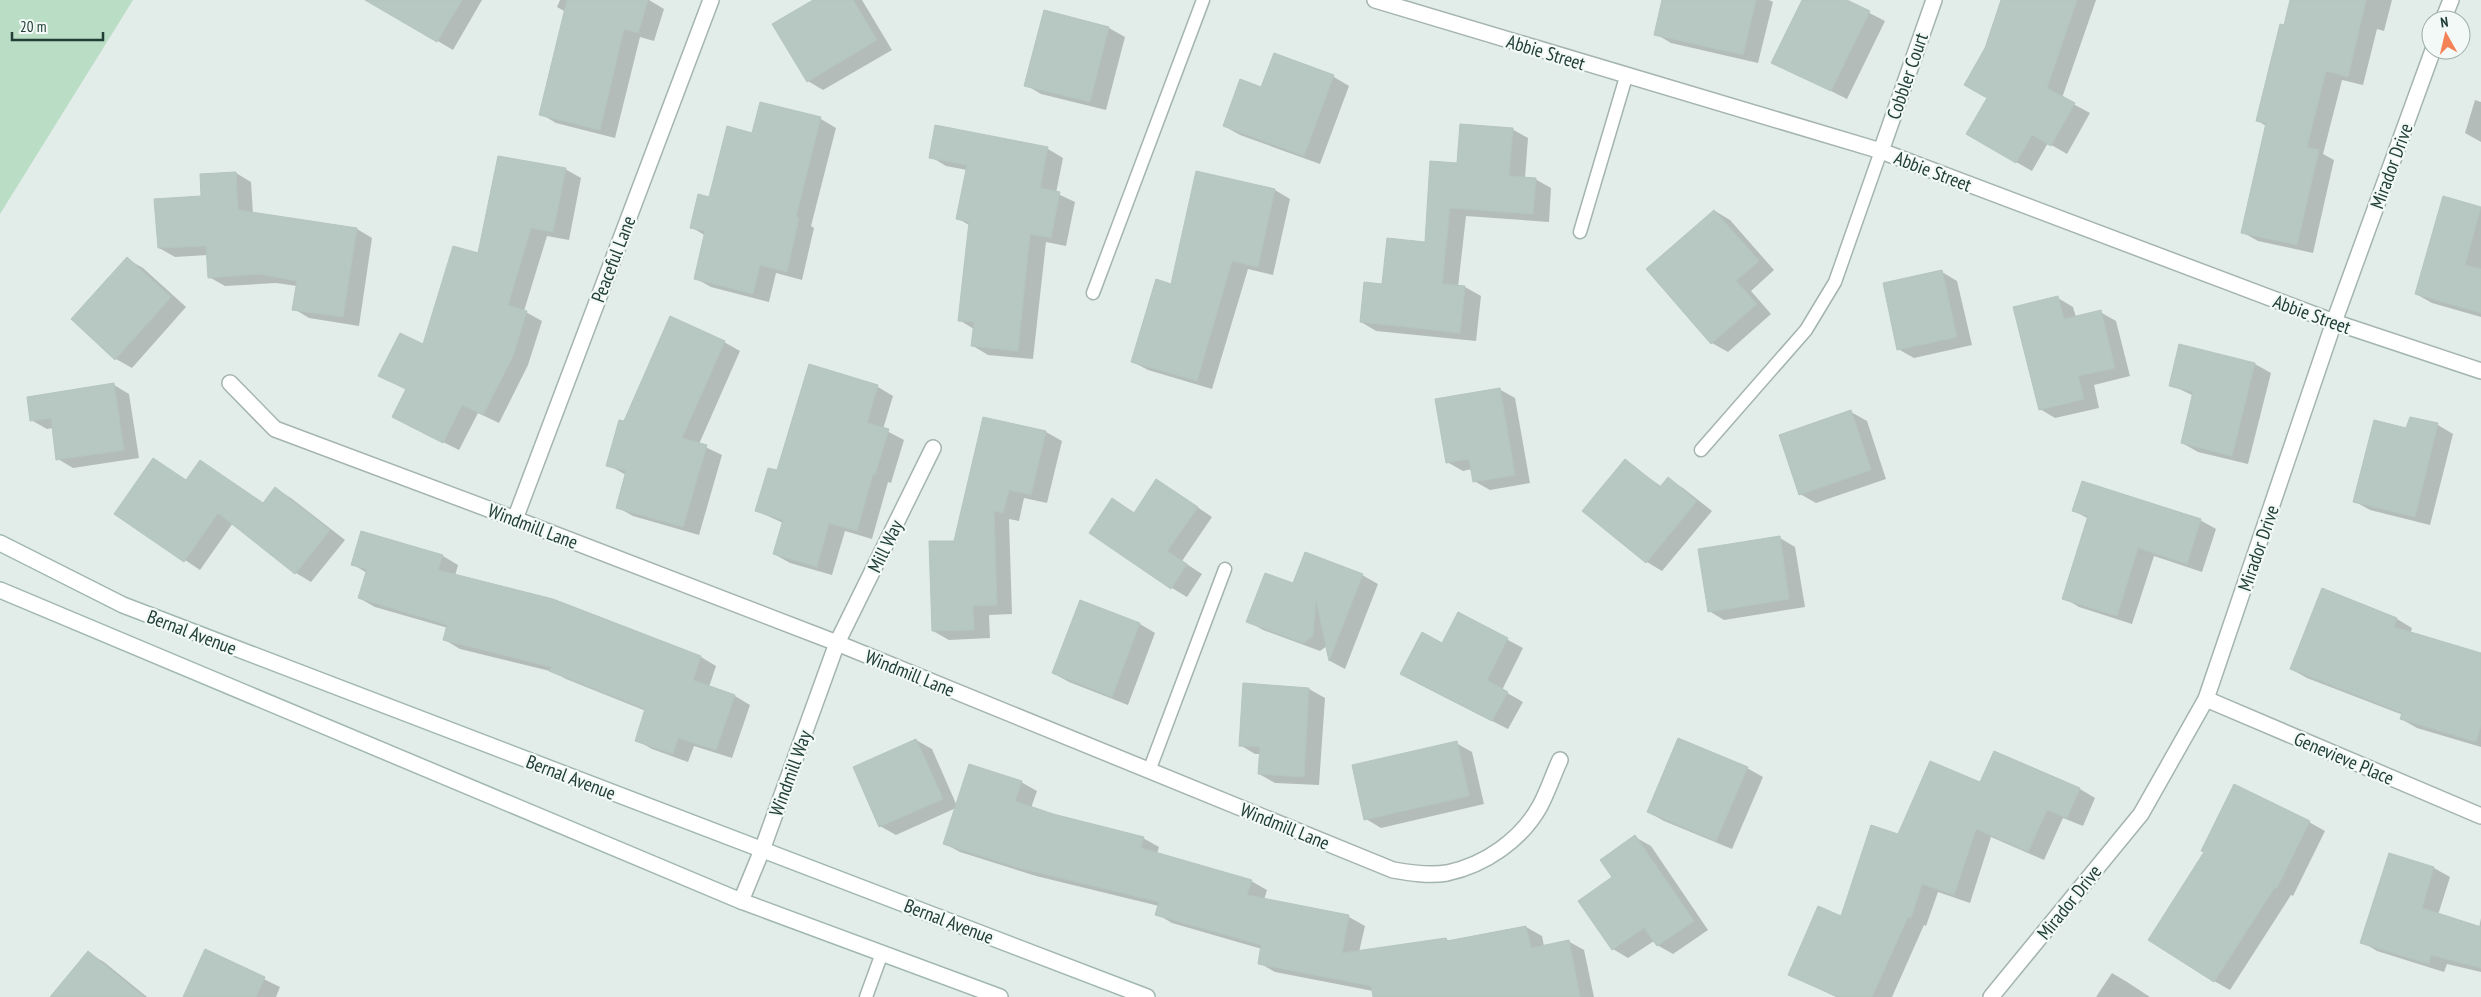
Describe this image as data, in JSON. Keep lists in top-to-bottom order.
{
  "streets": {
    "street": [
      "Abbie Street",
      "Cobbler Court",
      "Mirador Drive",
      "Peaceful Lane",
      "Windmill Lane",
      "Mill Way",
      "Bernal Avenue",
      "Genevieve Place",
      "Windmill Way"
    ]
  },
  "crossings": [
    ["Abbie Street", "Cobbler Court"],
    ["Abbie Street", "Mirador Drive"],
    ["Mirador Drive", "Genevieve Place"],
    ["Peaceful Lane", "Windmill Lane"],
    ["Windmill Lane", "Mill Way"],
    ["Windmill Lane", "Windmill Way"],
    ["Mill Way", "Windmill Way"],
    ["Bernal Avenue", "Windmill Way"]
  ],
  "scale_bar": "20 m",
  "north": "top"
}
